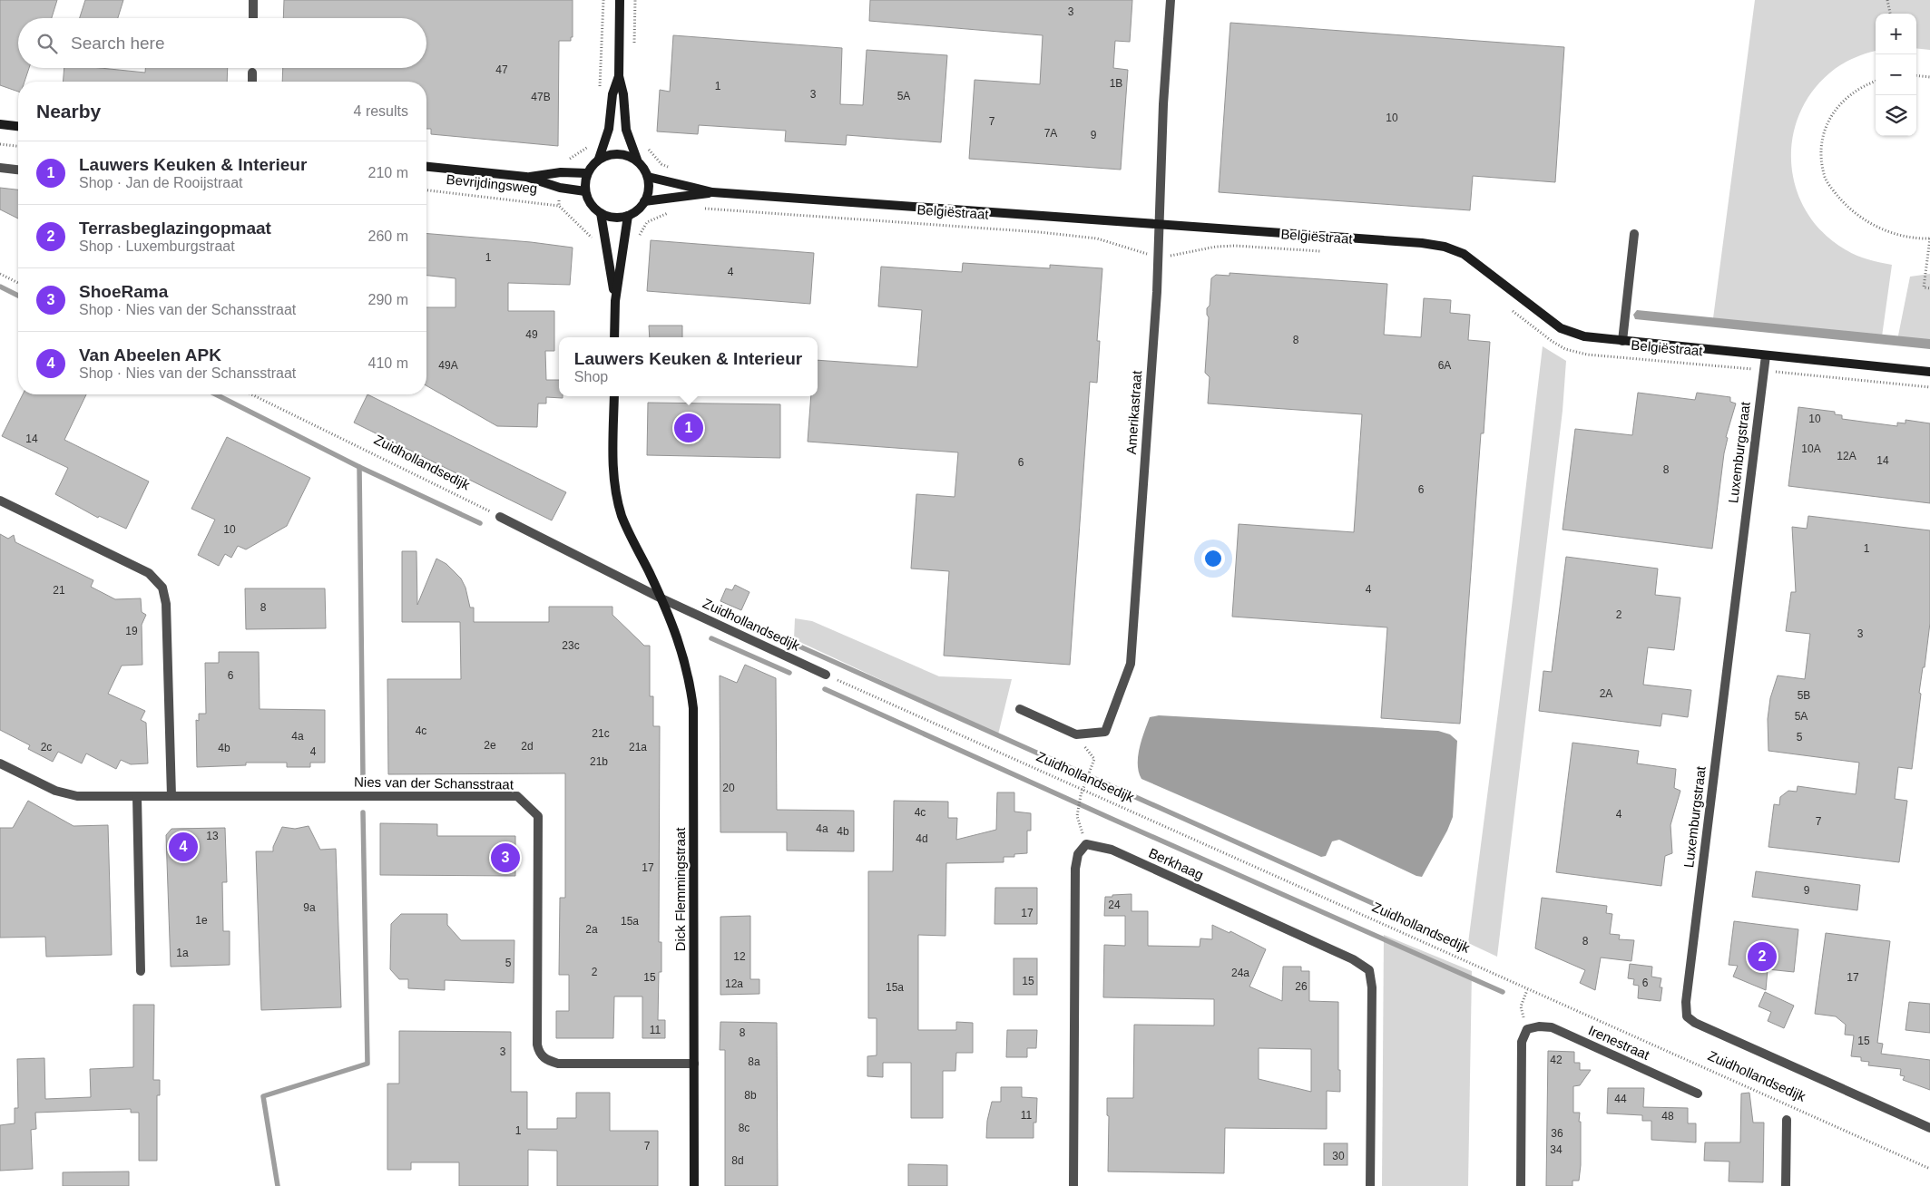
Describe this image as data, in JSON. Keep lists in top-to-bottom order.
{
  "streets": {
    "main road": ["Bevrijdingsweg", "Belgiëstraat", "Dick Flemmingstraat"],
    "street": [
      "Amerikastraat",
      "Luxemburgstraat",
      "Zuidhollandsedijk",
      "Nies van der Schansstraat",
      "Berkhaag",
      "Irenestraat"
    ]
  },
  "crossings": [
    ["Bevrijdingsweg", "Belgiëstraat"],
    ["Belgiëstraat", "Amerikastraat"],
    ["Belgiëstraat", "Luxemburgstraat"],
    ["Zuidhollandsedijk", "Dick Flemmingstraat"],
    ["Nies van der Schansstraat", "Dick Flemmingstraat"]
  ],
  "house_numbers": [
    "3",
    "47",
    "1B",
    "1",
    "3",
    "5A",
    "47B",
    "10",
    "7",
    "7A",
    "9",
    "1",
    "4",
    "49",
    "8",
    "49A",
    "6A",
    "10",
    "14",
    "10A",
    "12A",
    "14",
    "6",
    "8",
    "6",
    "10",
    "1",
    "4",
    "21",
    "8",
    "2",
    "19",
    "3",
    "23c",
    "6",
    "2A",
    "5B",
    "5A",
    "4c",
    "21c",
    "4a",
    "5",
    "2e",
    "2d",
    "2c",
    "21a",
    "4b",
    "4",
    "21b",
    "20",
    "4c",
    "4",
    "7",
    "4a",
    "4b",
    "13",
    "4d",
    "17",
    "9",
    "24",
    "9a",
    "17",
    "1e",
    "15a",
    "2a",
    "8",
    "1a",
    "12",
    "5",
    "2",
    "24a",
    "15",
    "17",
    "15",
    "6",
    "12a",
    "26",
    "15a",
    "11",
    "8",
    "15",
    "3",
    "42",
    "8a",
    "8b",
    "44",
    "11",
    "48",
    "8c",
    "1",
    "36",
    "7",
    "34",
    "30",
    "8d"
  ],
  "page": {
    "map_buttons": ["+", "−"],
    "search": "Search here",
    "heading": ["Nearby", "4 results"],
    "list": [
      {
        "mark": "1",
        "name": "Lauwers Keuken & Interieur",
        "note": "Shop · Jan de Rooijstraat",
        "value": "210 m"
      },
      {
        "mark": "2",
        "name": "Terrasbeglazingopmaat",
        "note": "Shop · Luxemburgstraat",
        "value": "260 m"
      },
      {
        "mark": "3",
        "name": "ShoeRama",
        "note": "Shop · Nies van der Schansstraat",
        "value": "290 m"
      },
      {
        "mark": "4",
        "name": "Van Abeelen APK",
        "note": "Shop · Nies van der Schansstraat",
        "value": "410 m"
      }
    ],
    "popup": ["Lauwers Keuken & Interieur", "Shop"],
    "pins": [
      "1",
      "4",
      "3",
      "2"
    ]
  }
}
